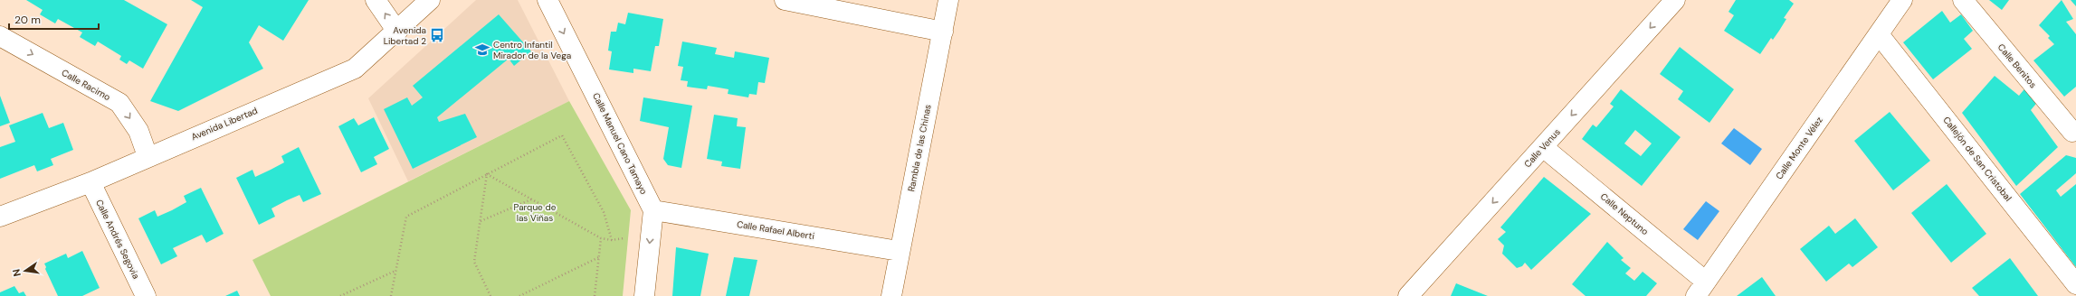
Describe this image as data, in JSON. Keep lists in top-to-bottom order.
{
  "streets": {
    "street": [
      "Calle Benitos",
      "Calle Racimo",
      "Avenida Libertad",
      "Calle Manuel Cano Tamayo",
      "Rambla de las Chinas",
      "Calle Venus",
      "Calle Monte Vélez",
      "Callejón de San Cristobal",
      "Calle Neptuno",
      "Calle Rafael Alberti",
      "Calle Andrés Segovia"
    ]
  },
  "crossings": [
    ["Calle Racimo", "Avenida Libertad"],
    ["Avenida Libertad", "Calle Andrés Segovia"],
    ["Calle Manuel Cano Tamayo", "Calle Rafael Alberti"],
    ["Rambla de las Chinas", "Calle Rafael Alberti"],
    ["Calle Venus", "Calle Neptuno"],
    ["Calle Monte Vélez", "Callejón de San Cristobal"],
    ["Calle Monte Vélez", "Calle Neptuno"]
  ],
  "one_way": ["Calle Racimo", "Calle Manuel Cano Tamayo", "Calle Venus"],
  "parks": ["Parque de las Viñas"],
  "places": {
    "bus stop": ["Avenida Libertad 2"],
    "school or university": ["Centro Infantil Mirador de la Vega"]
  },
  "scale_bar": "20 m",
  "north": "left"
}
